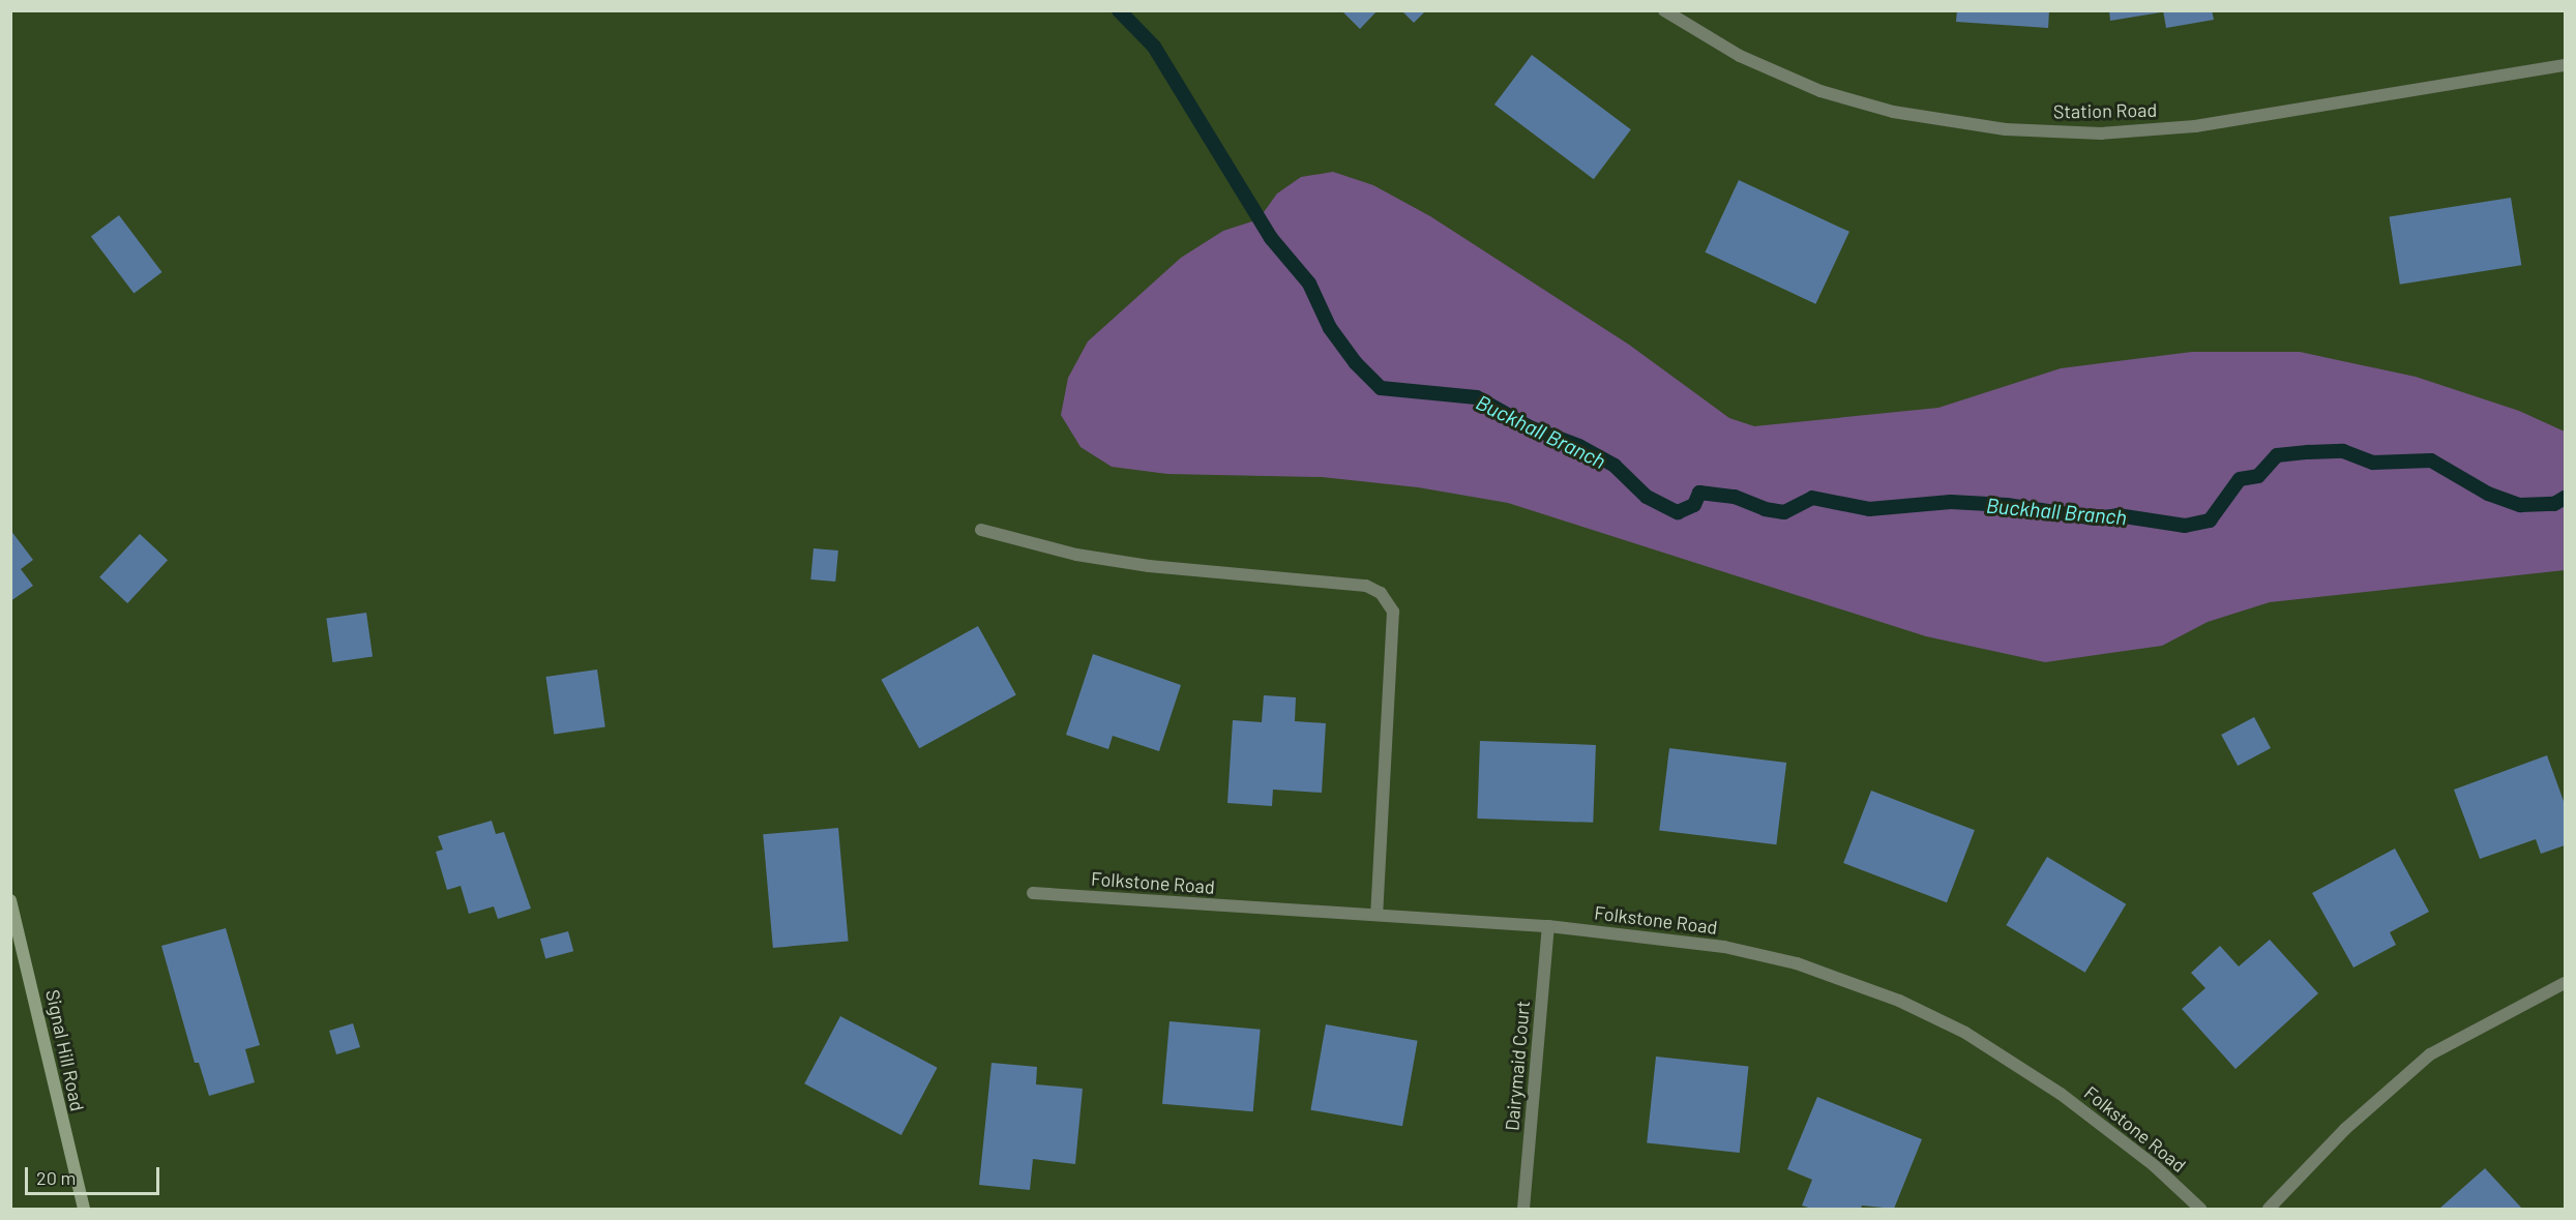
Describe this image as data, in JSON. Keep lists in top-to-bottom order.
{
  "streets": {
    "main road": ["Signal Hill Road"],
    "street": ["Station Road", "Folkstone Road", "Dairymaid Court"]
  },
  "crossings": [
    ["Folkstone Road", "Dairymaid Court"]
  ],
  "water": ["Buckhall Branch"],
  "scale_bar": "20 m"
}
